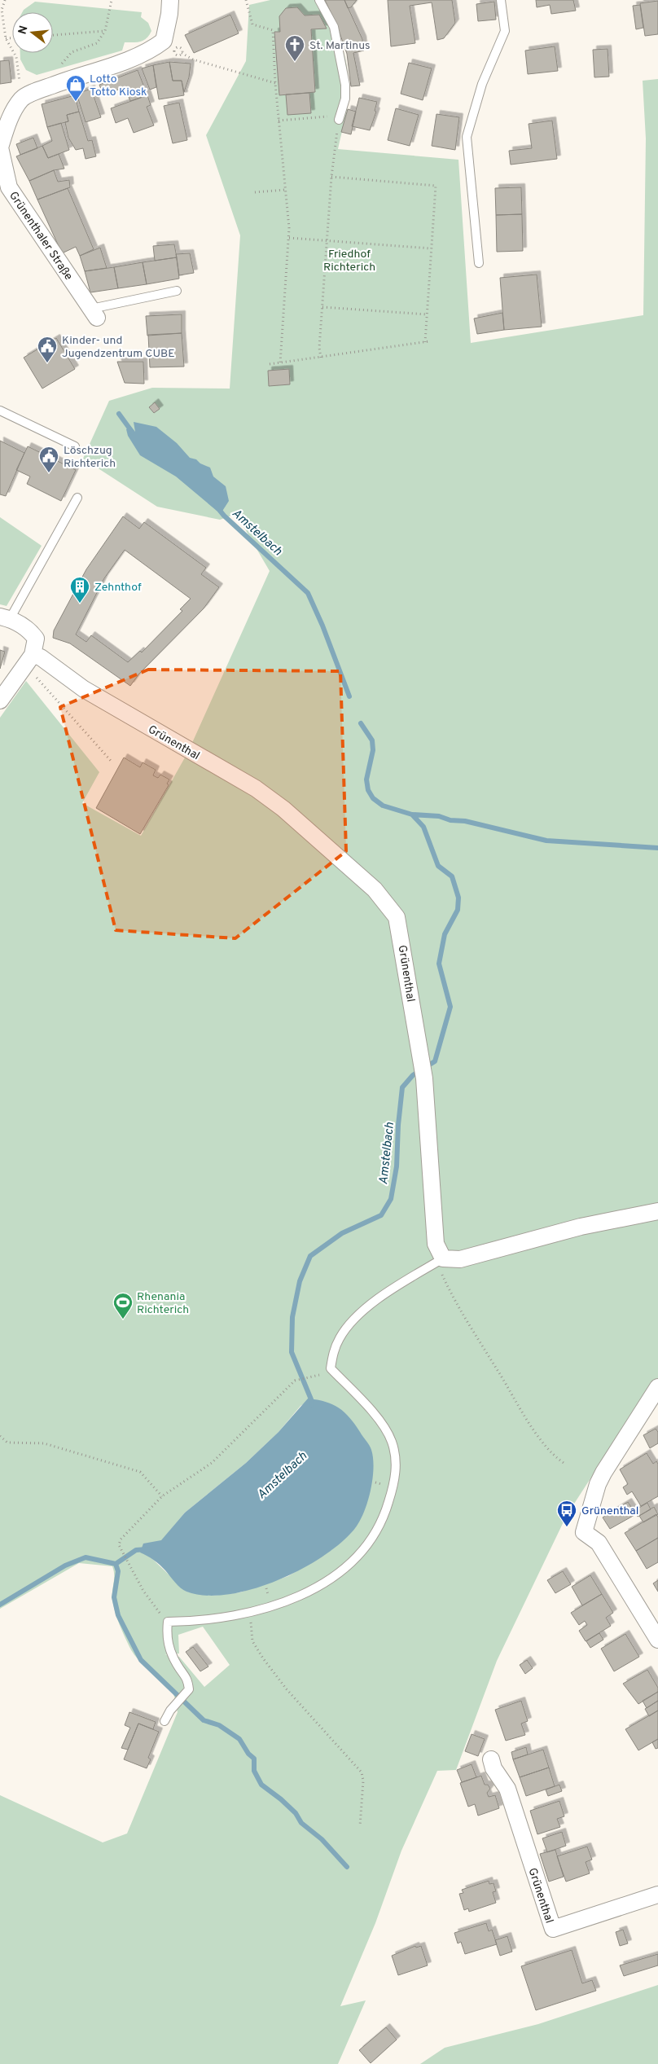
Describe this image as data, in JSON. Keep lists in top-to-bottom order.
{
  "streets": {
    "street": ["Grünenthaler Straße", "Grünenthal"]
  },
  "water": ["Amstelbach"],
  "parks": ["Friedhof Richterich"],
  "places": {
    "church": ["St. Martinus"],
    "shop": ["Lotto Totto Kiosk"],
    "public building": ["Kinder- und Jugendzentrum CUBE", "Löschzug Richterich"],
    "building": ["Zehnthof"],
    "sports": ["Rhenania Richterich"],
    "bus stop": ["Grünenthal"]
  },
  "north": "left"
}
